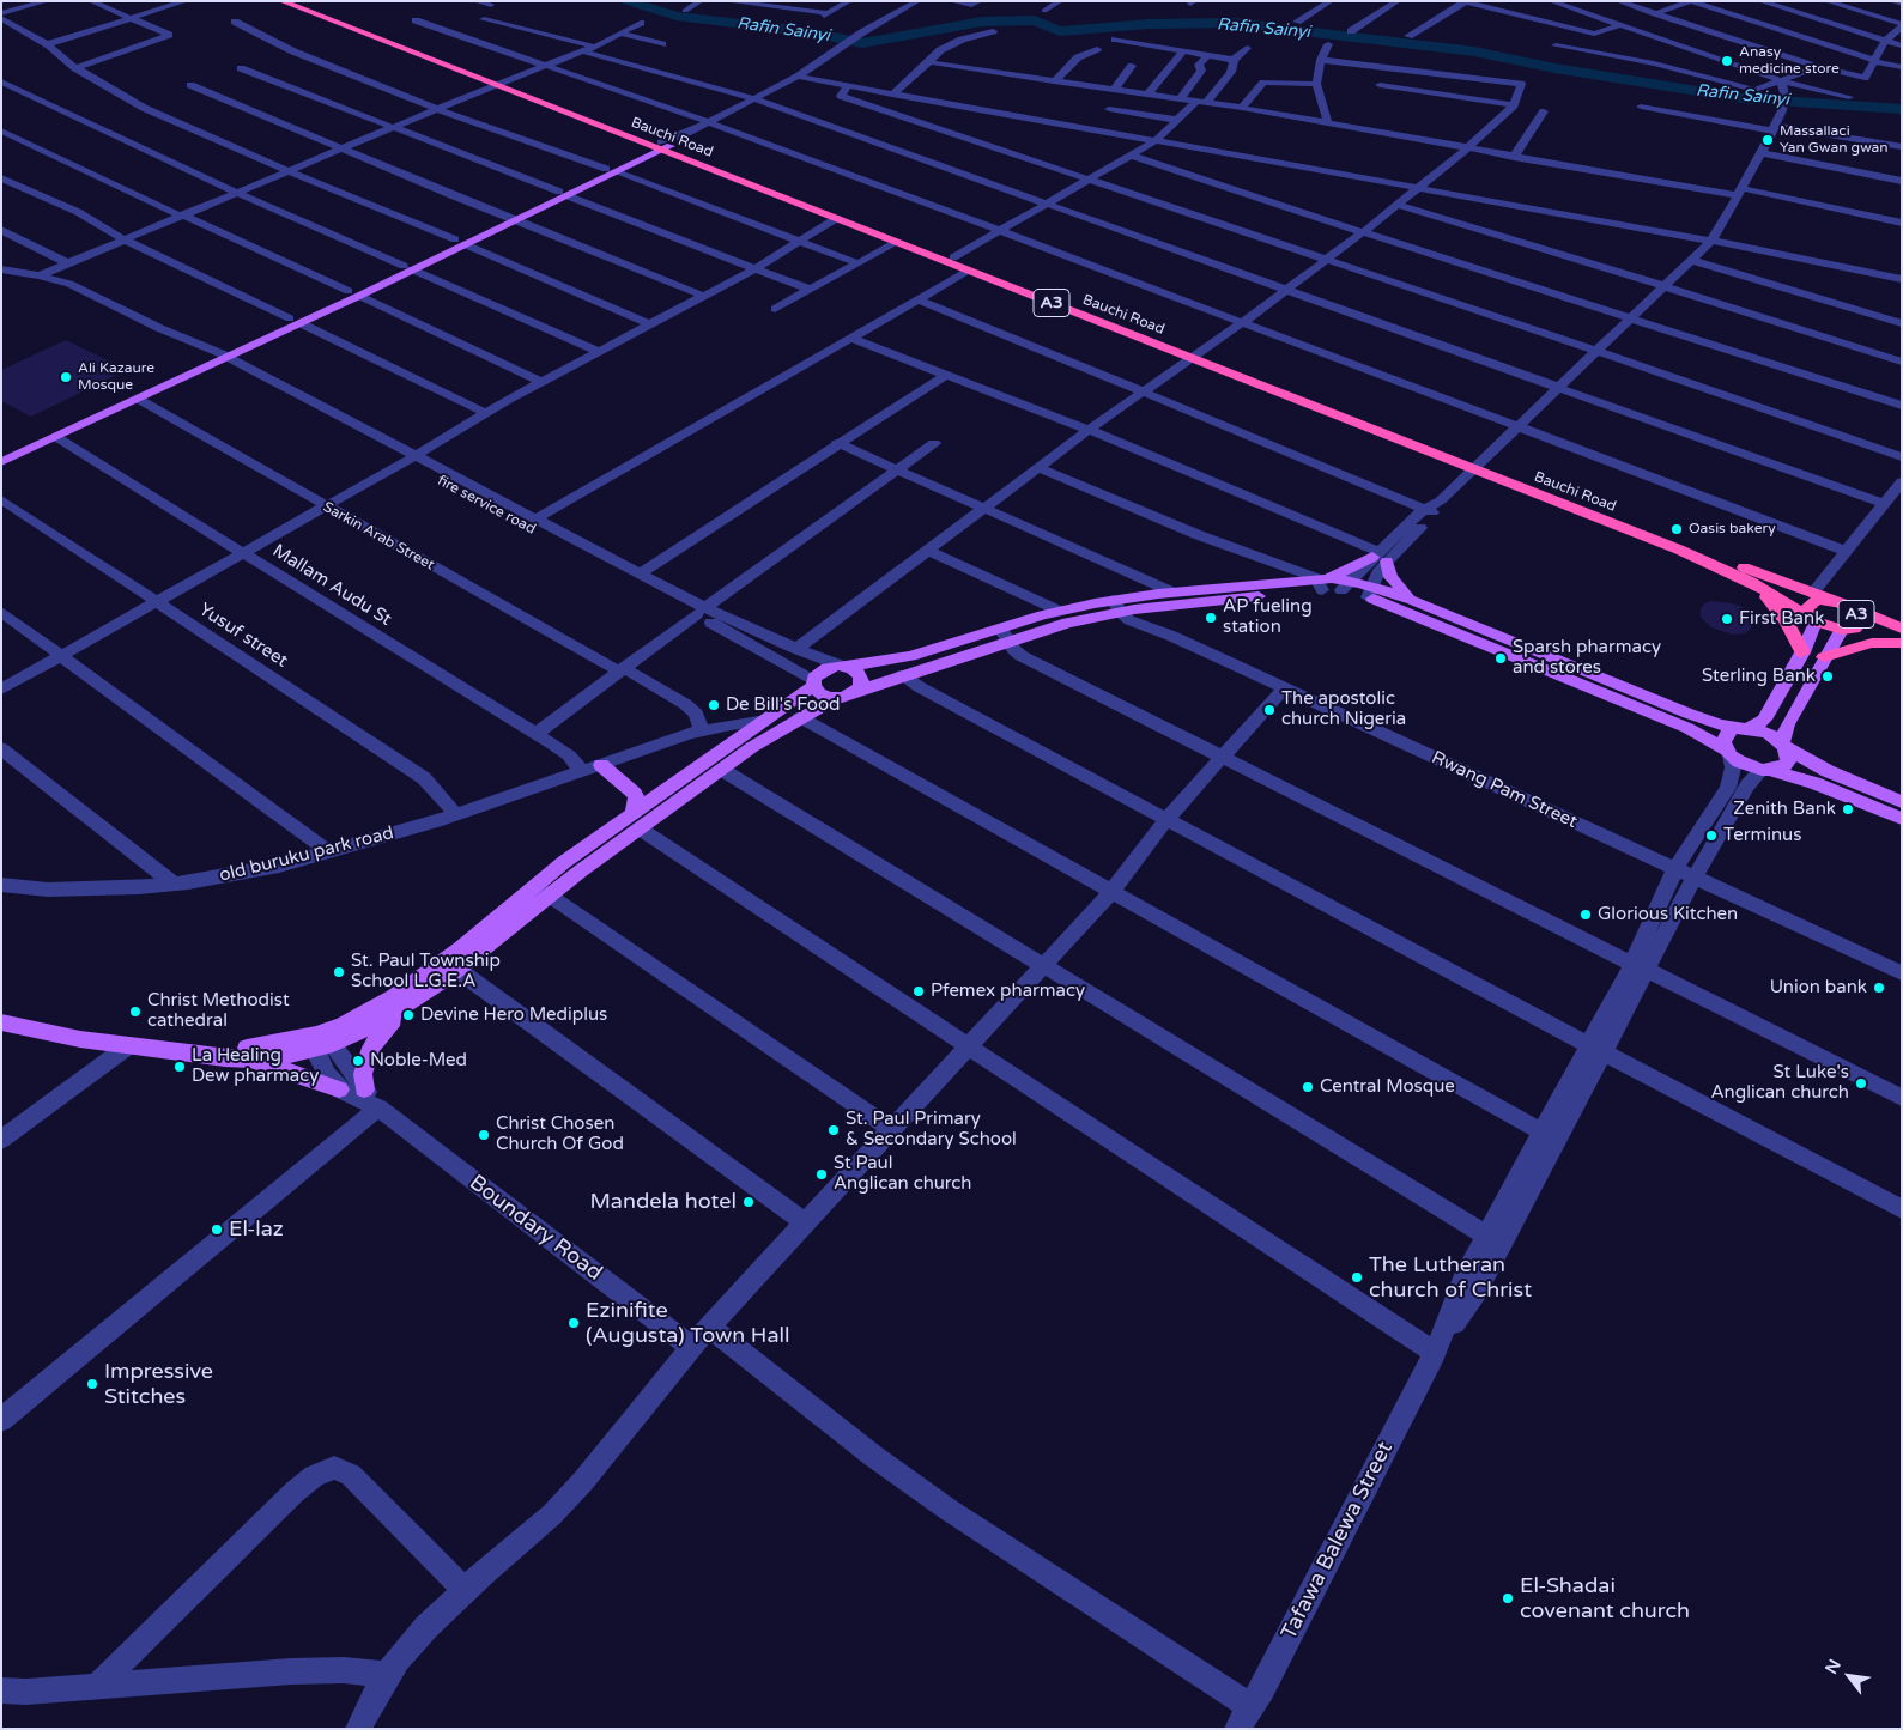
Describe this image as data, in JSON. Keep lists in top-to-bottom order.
{
  "streets": {
    "highway": ["Bauchi Road", "A3"],
    "street": [
      "fire service road",
      "Sarkin Arab Street",
      "Mallam Audu St",
      "Yusuf street",
      "Rwang Pam Street",
      "old buruku park road",
      "Boundary Road",
      "Tafawa Balewa Street"
    ]
  },
  "crossings": [
    ["Bauchi Road", "A3"],
    ["Sarkin Arab Street", "old buruku park road"],
    ["Mallam Audu St", "old buruku park road"],
    ["Yusuf street", "old buruku park road"]
  ],
  "water": ["Rafin Sainyi"],
  "places": [
    "Anasy medicine store",
    "Massallaci Yan Gwan gwan",
    "Ali Kazaure Mosque",
    "Oasis bakery",
    "AP fueling station",
    "First Bank",
    "Sparsh pharmacy and stores",
    "Sterling Bank",
    "De Bill's Food",
    "The apostolic church Nigeria",
    "Zenith Bank",
    "Terminus",
    "Glorious Kitchen",
    "St. Paul Township School L.G.E.A",
    "Union bank",
    "Pfemex pharmacy",
    "Christ Methodist cathedral",
    "Devine Hero Mediplus",
    "Noble-Med",
    "La Healing Dew pharmacy",
    "St Luke's Anglican church",
    "Central Mosque",
    "St. Paul Primary & Secondary School",
    "Christ Chosen Church Of God",
    "St Paul Anglican church",
    "Mandela hotel",
    "El-laz",
    "The Lutheran church of Christ",
    "Ezinifite (Augusta) Town Hall",
    "Impressive Stitches",
    "El-Shadai covenant church"
  ],
  "north": "top left"
}
